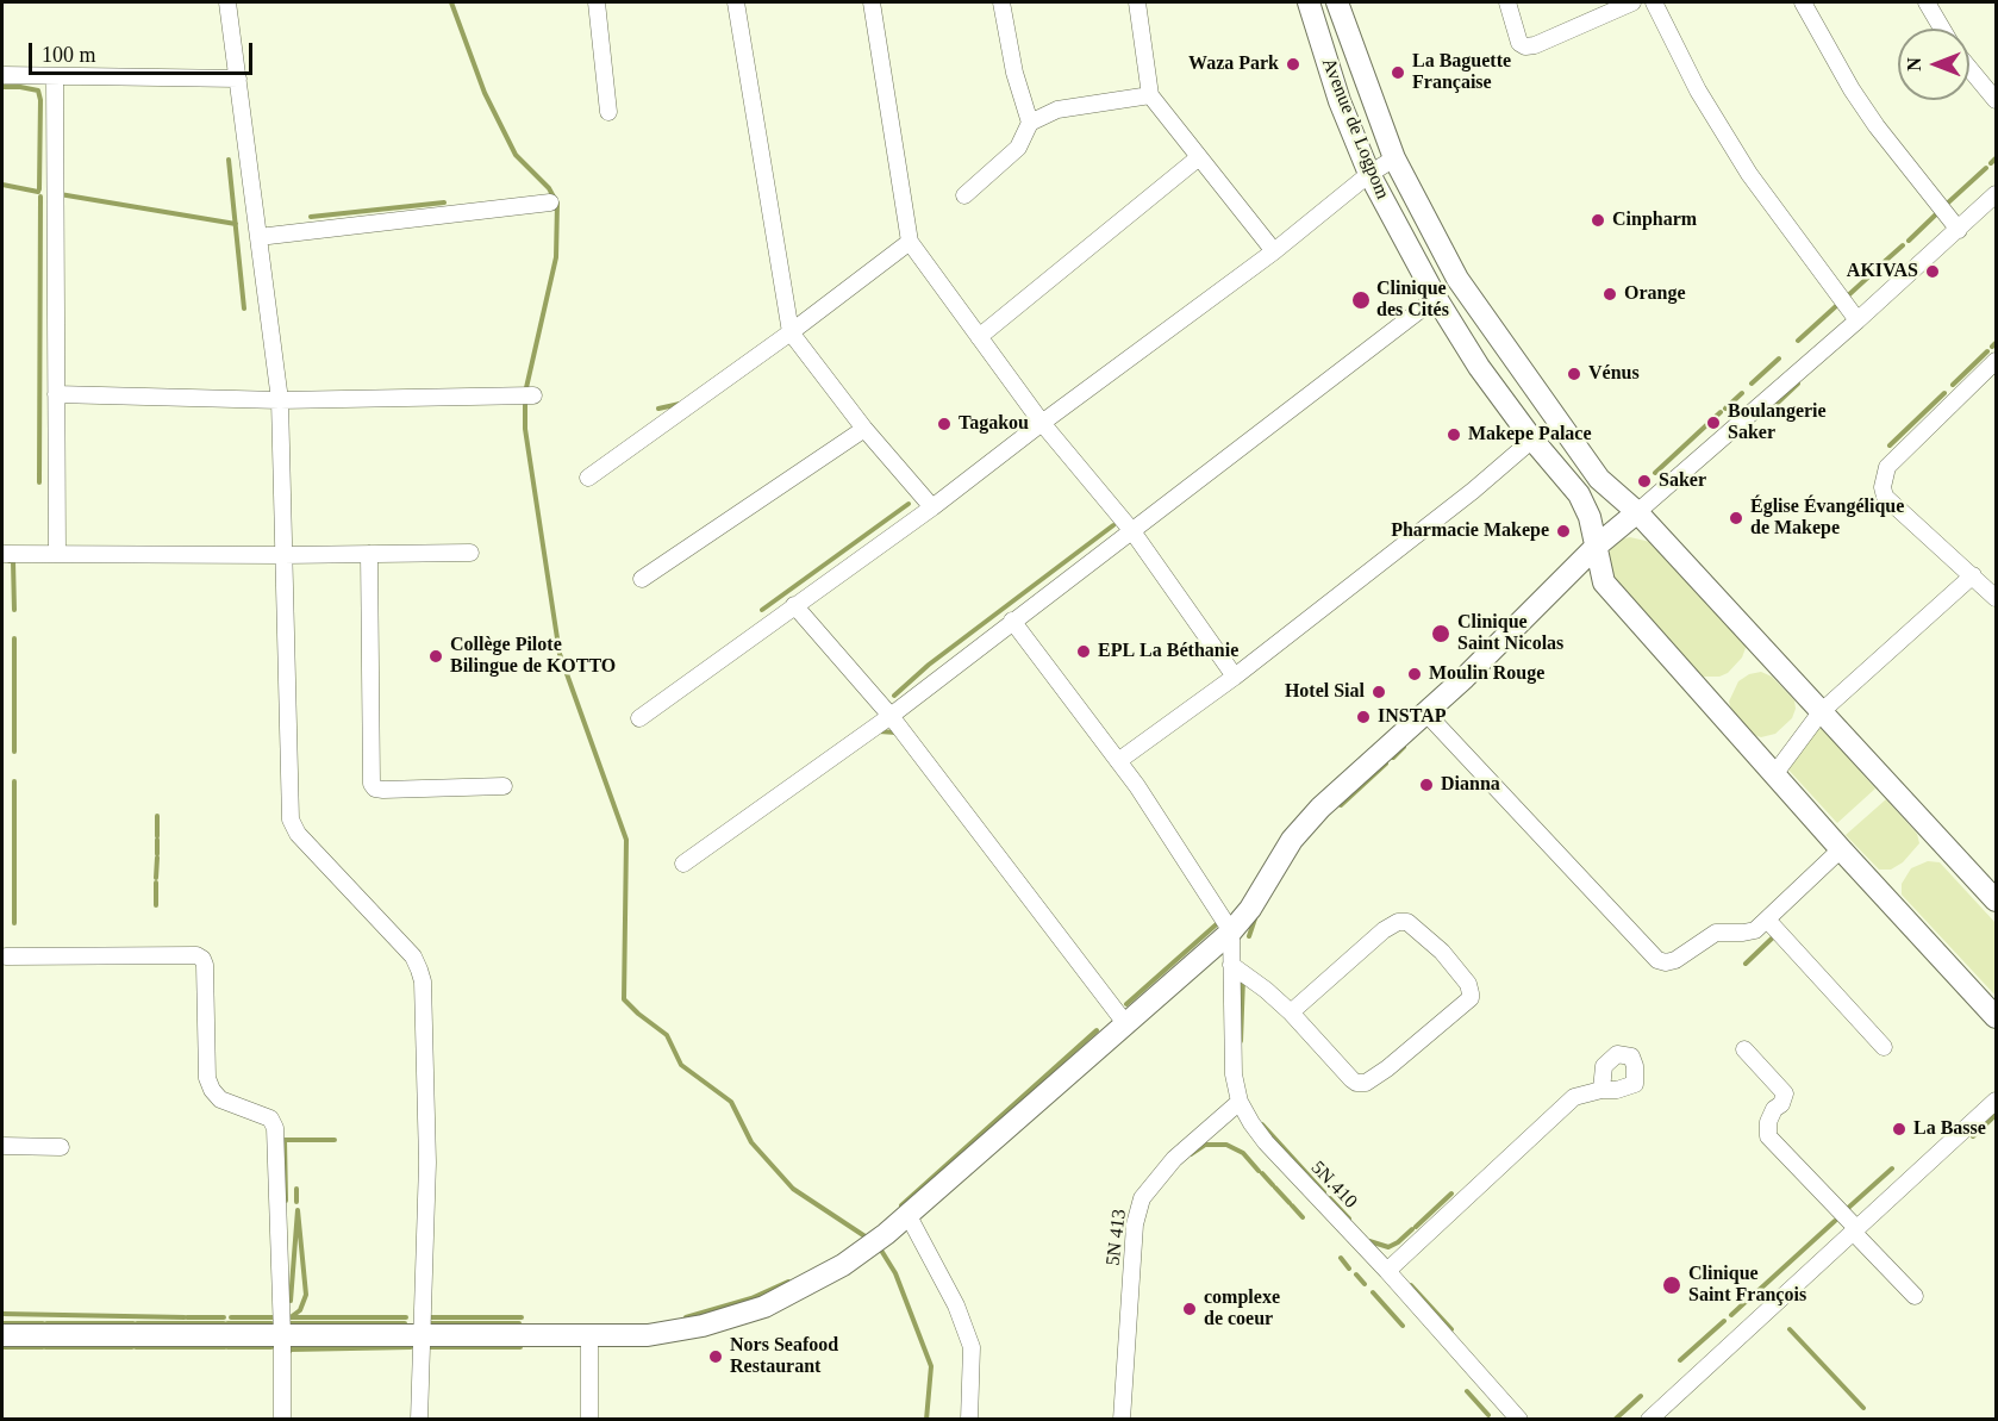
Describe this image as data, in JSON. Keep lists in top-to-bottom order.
{
  "streets": {
    "main road": ["Avenue de Logpom"],
    "street": ["5N.410", "5N 413"]
  },
  "crossings": [
    ["5N.410", "5N 413"]
  ],
  "places": [
    "Waza Park",
    "La Baguette Française",
    "Cinpharm",
    "AKIVAS",
    "Orange",
    "Clinique des Cités",
    "Vénus",
    "Boulangerie Saker",
    "Tagakou",
    "Makepe Palace",
    "Saker",
    "Église Évangélique de Makepe",
    "Pharmacie Makepe",
    "Clinique Saint Nicolas",
    "EPL La Béthanie",
    "Collège Pilote Bilingue de KOTTO",
    "Moulin Rouge",
    "Hotel Sial",
    "INSTAP",
    "Dianna",
    "La Basse",
    "Clinique Saint François",
    "complexe de coeur",
    "Nors Seafood Restaurant"
  ],
  "scale_bar": "100 m",
  "north": "left"
}
